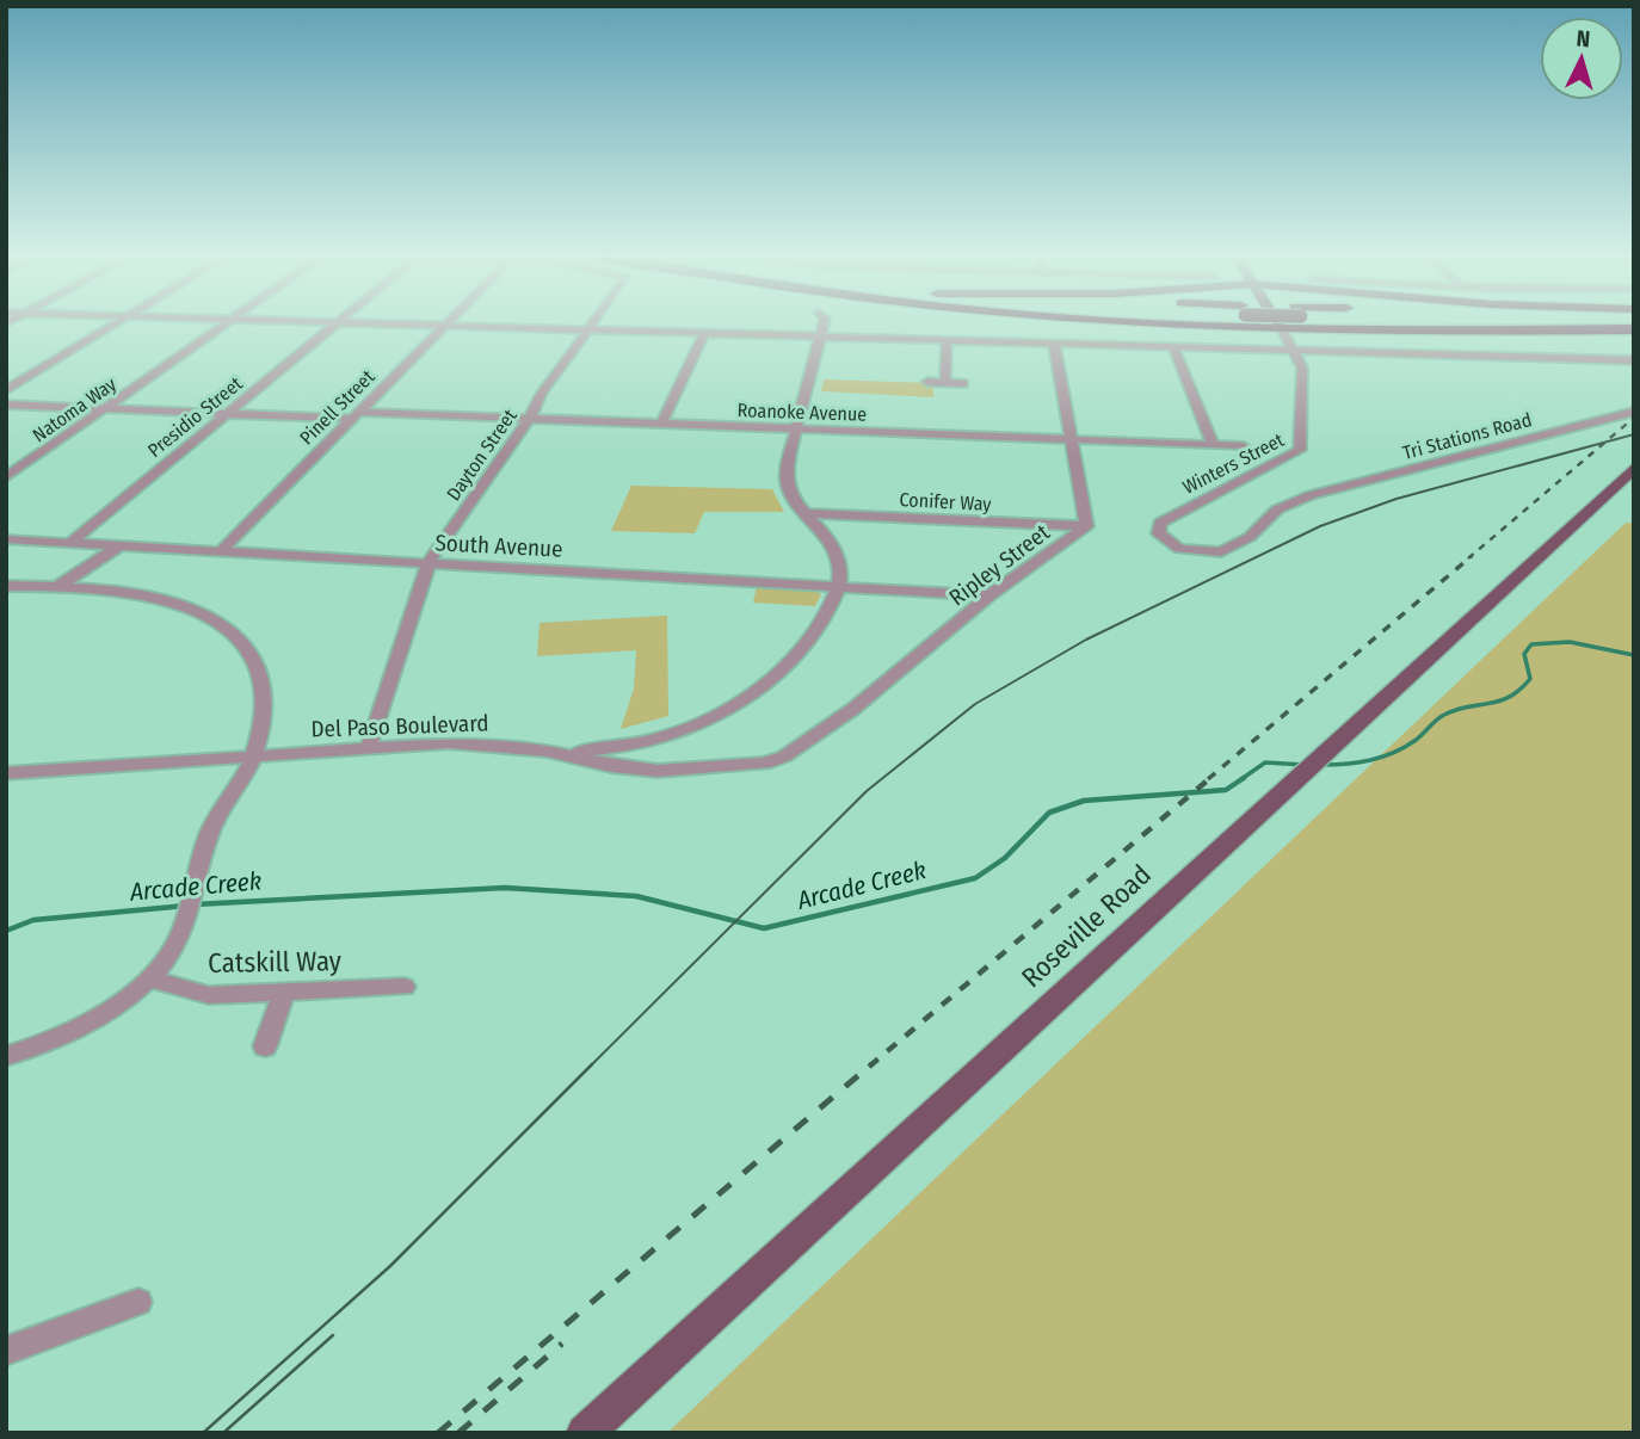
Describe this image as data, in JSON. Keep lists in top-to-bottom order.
{
  "streets": {
    "main road": ["Winters Street", "Roseville Road"],
    "street": [
      "Pinell Street",
      "Natoma Way",
      "Roanoke Avenue",
      "Presidio Street",
      "Tri Stations Road",
      "Dayton Street",
      "Conifer Way",
      "South Avenue",
      "Ripley Street",
      "Del Paso Boulevard",
      "Catskill Way"
    ]
  },
  "crossings": [
    ["Pinell Street", "Roanoke Avenue"],
    ["Pinell Street", "South Avenue"],
    ["Natoma Way", "Roanoke Avenue"],
    ["Roanoke Avenue", "Presidio Street"],
    ["Roanoke Avenue", "Dayton Street"],
    ["Presidio Street", "South Avenue"],
    ["Tri Stations Road", "Winters Street"],
    ["Dayton Street", "South Avenue"],
    ["Dayton Street", "Del Paso Boulevard"],
    ["Conifer Way", "Ripley Street"],
    ["South Avenue", "Ripley Street"],
    ["Ripley Street", "Del Paso Boulevard"]
  ],
  "water": ["Arcade Creek"],
  "north": "top"
}
